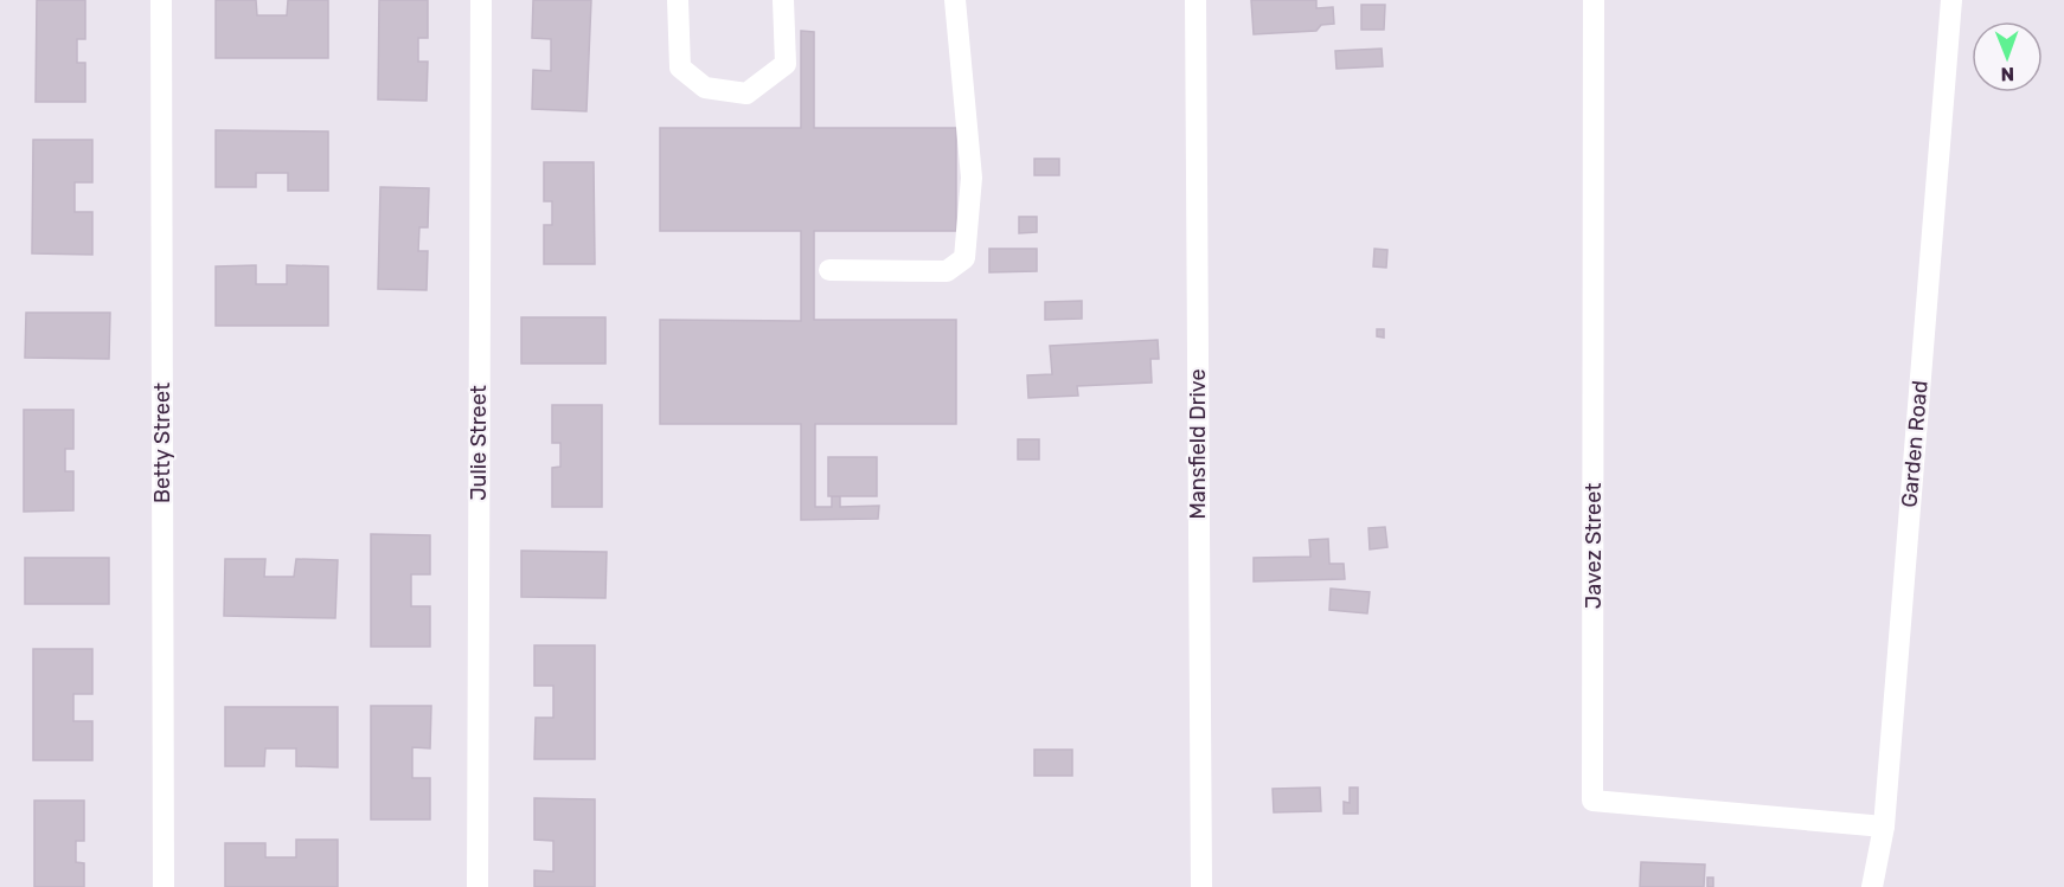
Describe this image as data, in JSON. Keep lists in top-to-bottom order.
{
  "streets": {
    "street": [
      "Betty Street",
      "Julie Street",
      "Mansfield Drive",
      "Garden Road",
      "Javez Street"
    ]
  },
  "crossings": [
    ["Garden Road", "Javez Street"]
  ],
  "north": "bottom"
}
